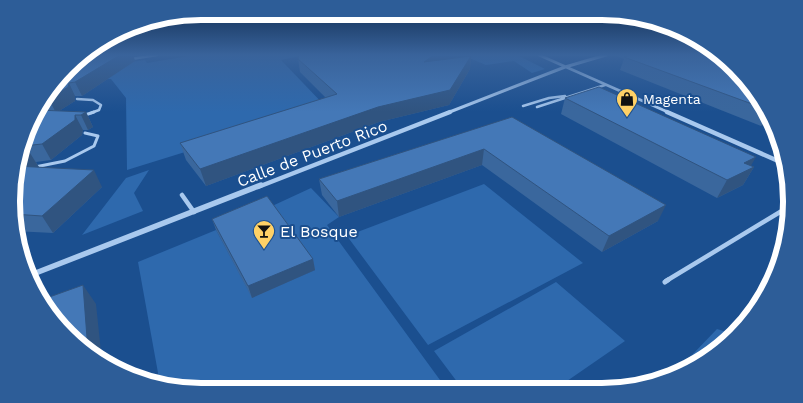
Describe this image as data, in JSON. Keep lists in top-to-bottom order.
{
  "streets": {
    "street": ["Calle de Puerto Rico"]
  },
  "places": {
    "shop": ["Magenta"],
    "bar": ["El Bosque"]
  }
}
